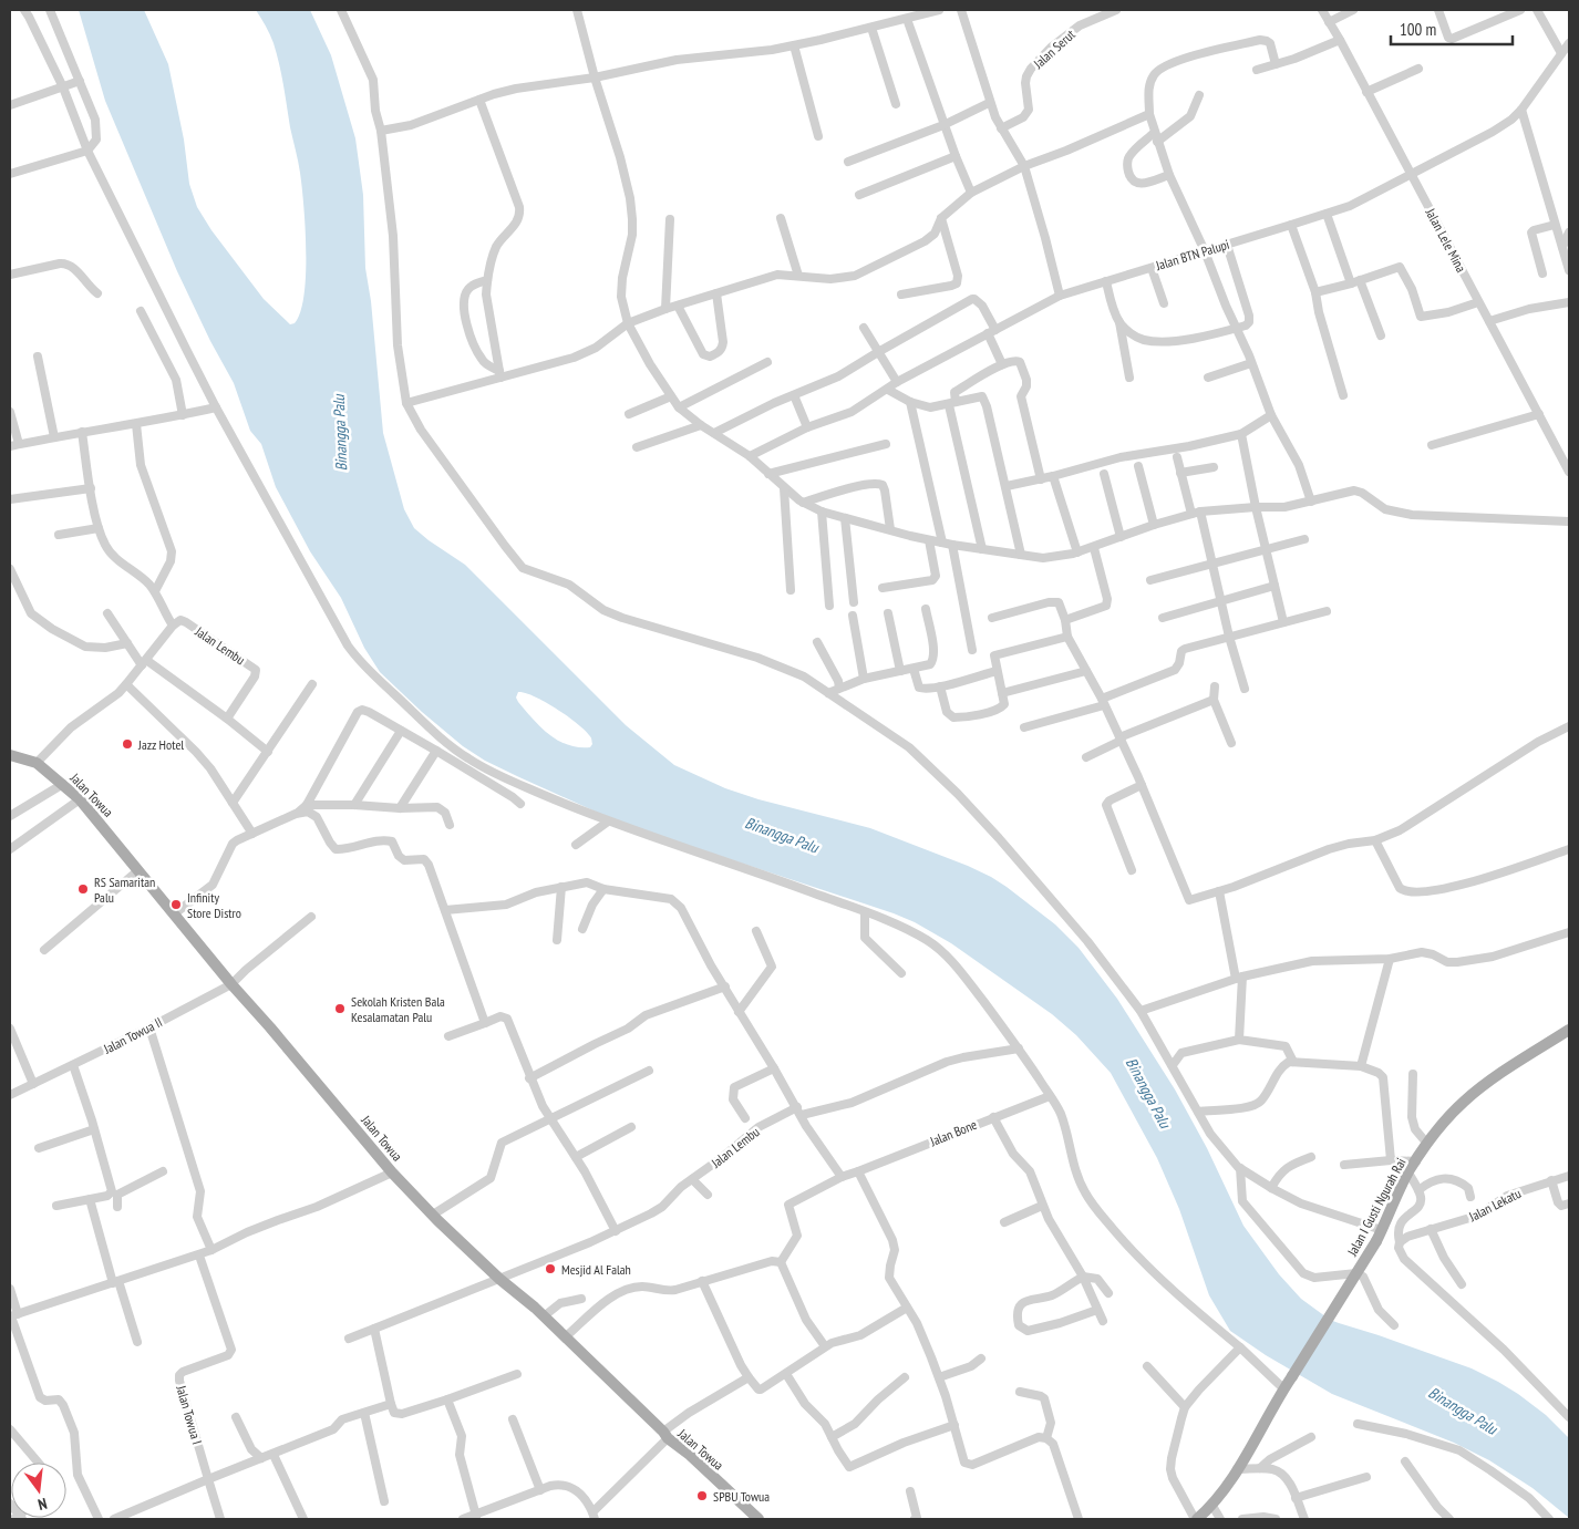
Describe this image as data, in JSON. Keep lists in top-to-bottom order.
{
  "streets": {
    "main road": ["Jalan Towua", "Jalan I Gusti Ngurah Rai"],
    "street": [
      "Jalan Serut",
      "Jalan Lele Mina",
      "Jalan BTN Palupi",
      "Jalan Lembu",
      "Jalan Towua II",
      "Jalan Bone",
      "Jalan Lekatu",
      "Jalan Towua I"
    ]
  },
  "crossings": [
    ["Jalan Lele Mina", "Jalan BTN Palupi"],
    ["Jalan Lembu", "Jalan Towua"],
    ["Jalan Towua", "Jalan Towua II"]
  ],
  "water": ["Binangga Palu"],
  "places": [
    "Jazz Hotel",
    "RS Samaritan Palu",
    "Infinity Store Distro",
    "Sekolah Kristen Bala Kesalamatan Palu",
    "Mesjid Al Falah",
    "SPBU Towua"
  ],
  "scale_bar": "100 m",
  "north": "bottom"
}
